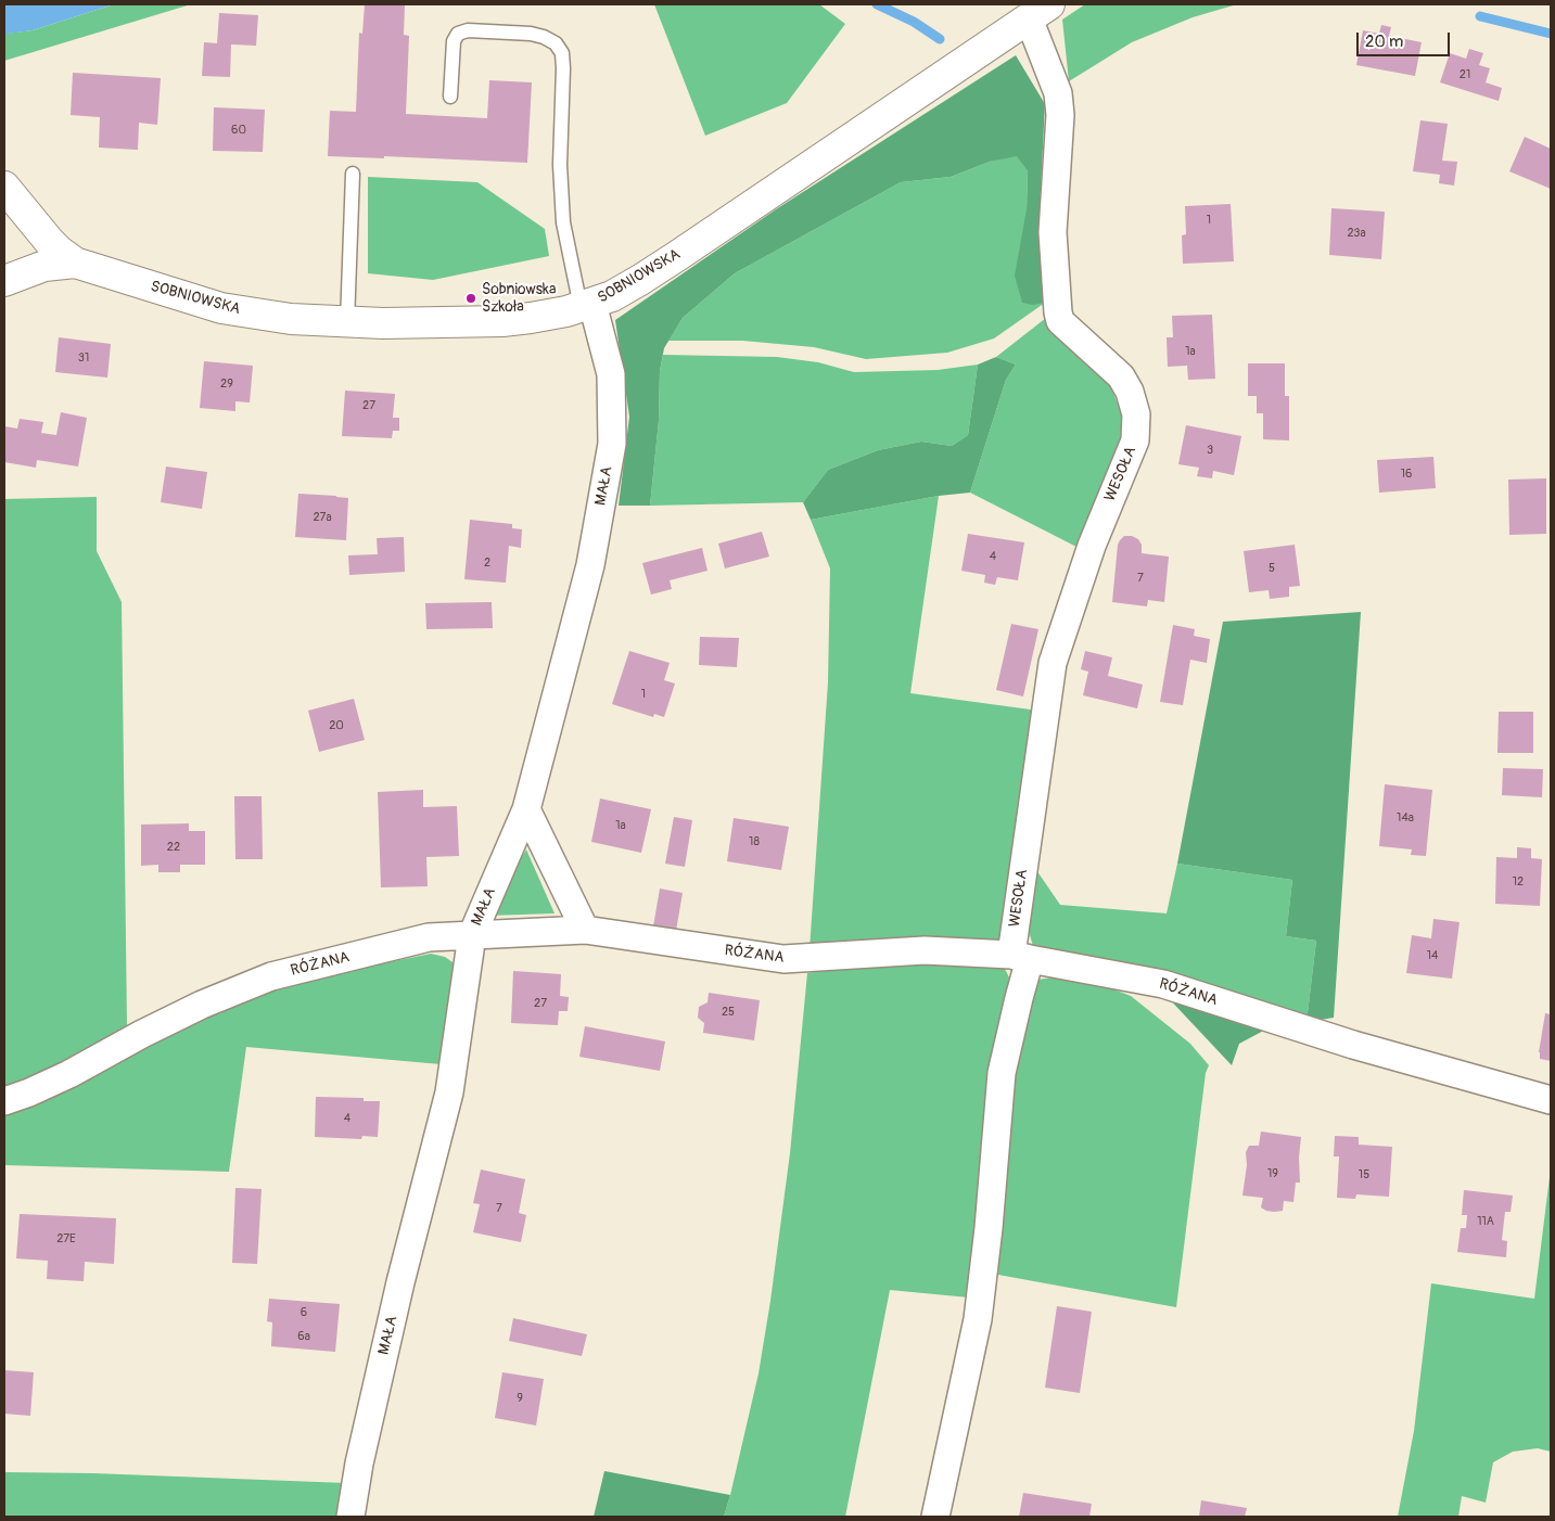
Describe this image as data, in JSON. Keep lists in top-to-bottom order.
{
  "streets": {
    "street": [
      "SOBNIOWSKA",
      "WESOŁA",
      "MAŁA",
      "RÓŻANA"
    ]
  },
  "crossings": [
    ["SOBNIOWSKA", "WESOŁA"],
    ["SOBNIOWSKA", "MAŁA"],
    ["WESOŁA", "RÓŻANA"],
    ["MAŁA", "RÓŻANA"]
  ],
  "places": ["Sobniowska Szkoła"],
  "house_numbers": [
    "21",
    "60",
    "1",
    "23a",
    "1a",
    "31",
    "29",
    "27",
    "3",
    "16",
    "27a",
    "4",
    "2",
    "5",
    "7",
    "1",
    "20",
    "14a",
    "1a",
    "18",
    "22",
    "12",
    "14",
    "27",
    "25",
    "4",
    "19",
    "15",
    "7",
    "11A",
    "27E",
    "6",
    "6a",
    "9"
  ],
  "scale_bar": "20 m"
}
